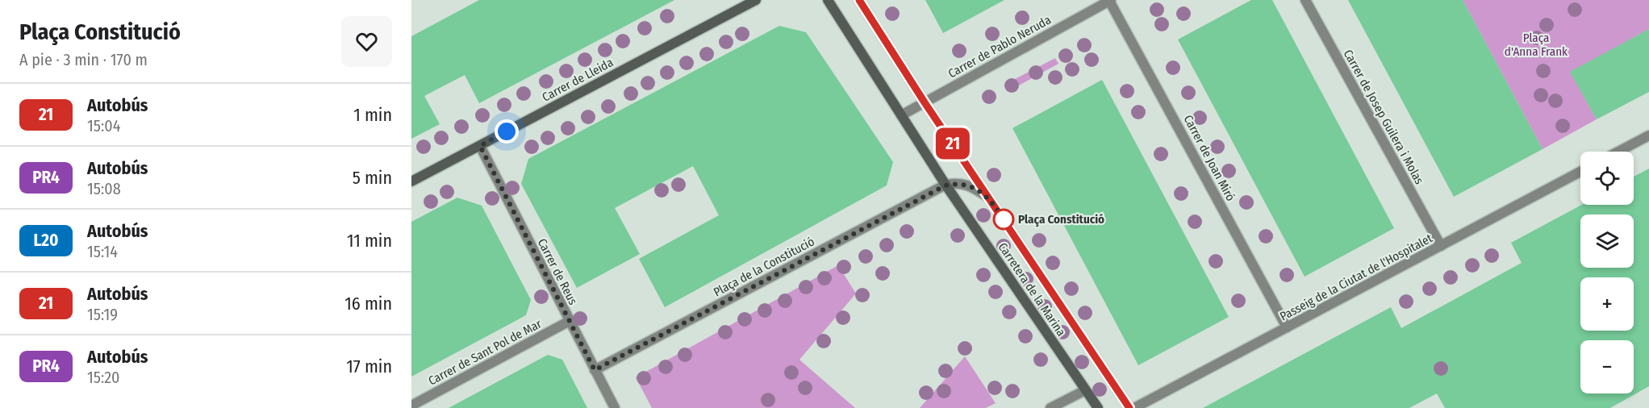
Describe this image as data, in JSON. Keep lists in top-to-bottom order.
{
  "streets": {
    "street": [
      "Carrer de Pablo Neruda",
      "Carrer de Lleida",
      "Carrer de Josep Guilera i Molas",
      "Carrer de Joan Miró",
      "Plaça de la Constitució",
      "Carrer de Reus",
      "Passeig de la Ciutat de l'Hospitalet",
      "Carretera de la Marina",
      "Carrer de Sant Pol de Mar"
    ]
  },
  "crossings": [
    ["Carrer de Pablo Neruda", "Carrer de Joan Miró"],
    ["Carrer de Pablo Neruda", "Carretera de la Marina"],
    ["Carrer de Lleida", "Carrer de Reus"],
    ["Carrer de Josep Guilera i Molas", "Passeig de la Ciutat de l'Hospitalet"],
    ["Carrer de Joan Miró", "Passeig de la Ciutat de l'Hospitalet"],
    ["Plaça de la Constitució", "Carrer de Reus"],
    ["Plaça de la Constitució", "Carretera de la Marina"],
    ["Carrer de Reus", "Carrer de Sant Pol de Mar"]
  ],
  "parks": ["Plaça d'Anna Frank"],
  "places": ["Plaça Constitució"],
  "lines": ["bus line 21"],
  "page": {
    "heading": ["Plaça Constitució", "A pie · 3 min · 170 m"],
    "on_map": "21",
    "list": [
      {
        "mark": "21",
        "name": "Autobús",
        "note": "15:04",
        "value": "1 min"
      },
      {
        "mark": "PR4",
        "name": "Autobús",
        "note": "15:08",
        "value": "5 min"
      },
      {
        "mark": "L20",
        "name": "Autobús",
        "note": "15:14",
        "value": "11 min"
      },
      {
        "mark": "21",
        "name": "Autobús",
        "note": "15:19",
        "value": "16 min"
      },
      {
        "mark": "PR4",
        "name": "Autobús",
        "note": "15:20",
        "value": "17 min"
      }
    ],
    "map_buttons": ["+", "−"]
  }
}
